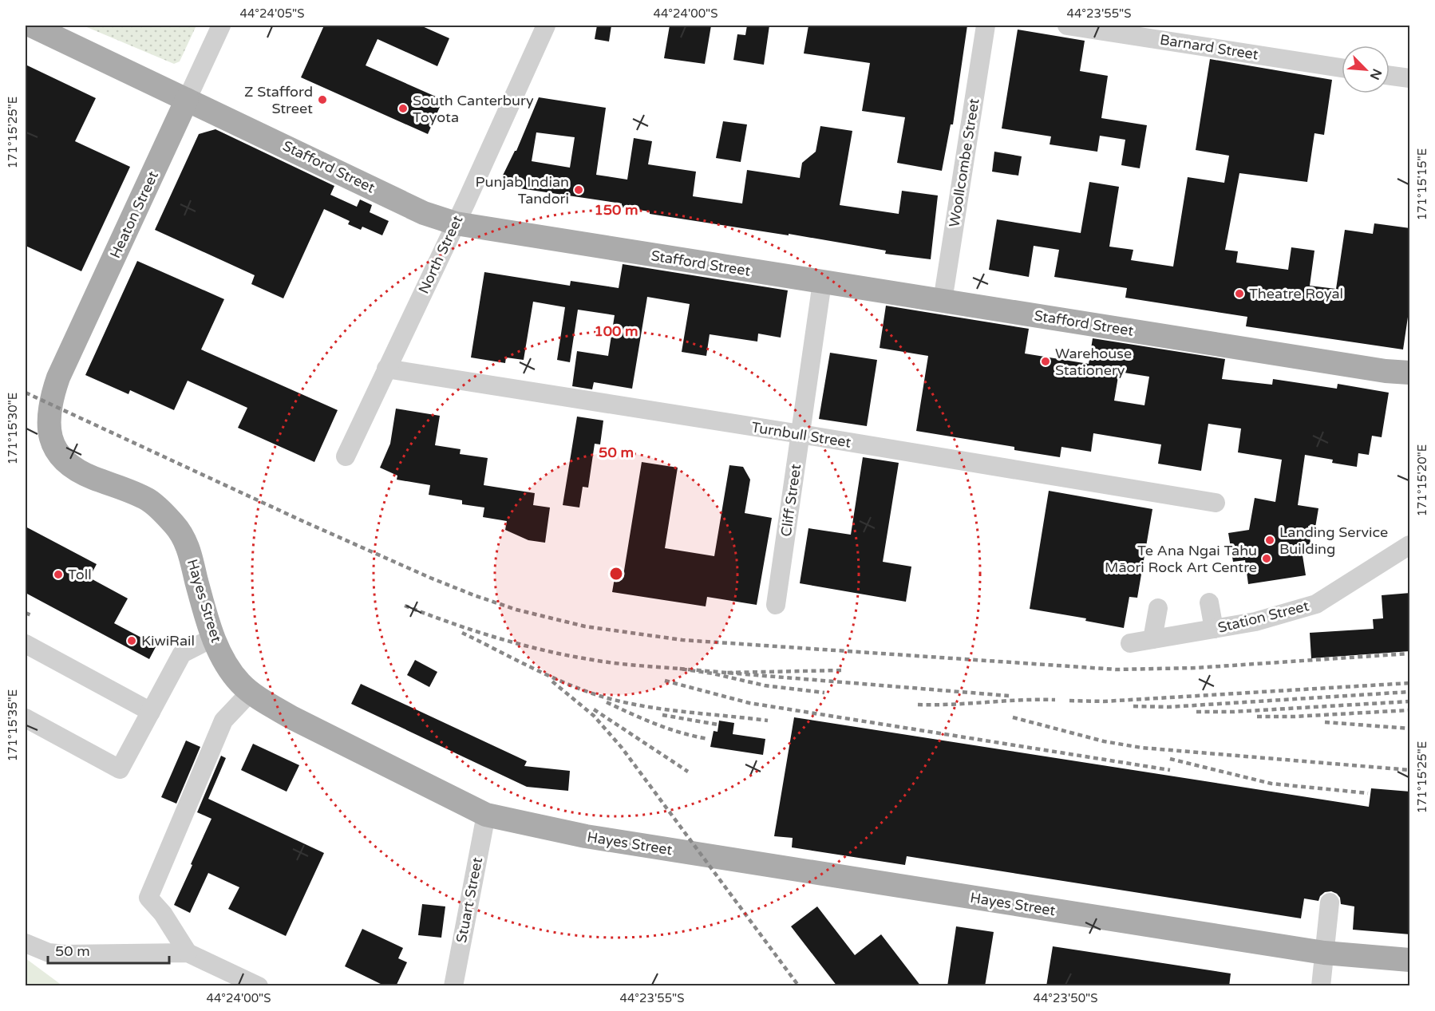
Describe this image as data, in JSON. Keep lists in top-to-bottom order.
{
  "streets": {
    "main road": ["Stafford Street", "Heaton Street", "Hayes Street"],
    "street": [
      "Barnard Street",
      "Woollcombe Street",
      "North Street",
      "Turnbull Street",
      "Cliff Street",
      "Station Street",
      "Stuart Street"
    ]
  },
  "crossings": [
    ["Woollcombe Street", "Stafford Street"],
    ["Stafford Street", "Heaton Street"],
    ["Stafford Street", "North Street"],
    ["Stafford Street", "Cliff Street"],
    ["Heaton Street", "Hayes Street"],
    ["North Street", "Turnbull Street"],
    ["Turnbull Street", "Cliff Street"],
    ["Hayes Street", "Stuart Street"]
  ],
  "places": [
    "Z Stafford Street",
    "South Canterbury Toyota",
    "Punjab Indian Tandori",
    "Theatre Royal",
    "Warehouse Stationery",
    "Landing Service Building",
    "Te Ana Ngai Tahu Māori Rock Art Centre",
    "Toll",
    "KiwiRail"
  ],
  "scale_bar": "50 m",
  "north": "bottom right",
  "coordinates": [
    "44°24'05\"S",
    "44°24'00\"S",
    "44°23'55\"S",
    "171°15'25\"E",
    "171°15'15\"E",
    "171°15'30\"E",
    "171°15'20\"E",
    "171°15'35\"E",
    "44°23'50\"S"
  ],
  "rings": ["150 m", "100 m", "50 m"]
}
